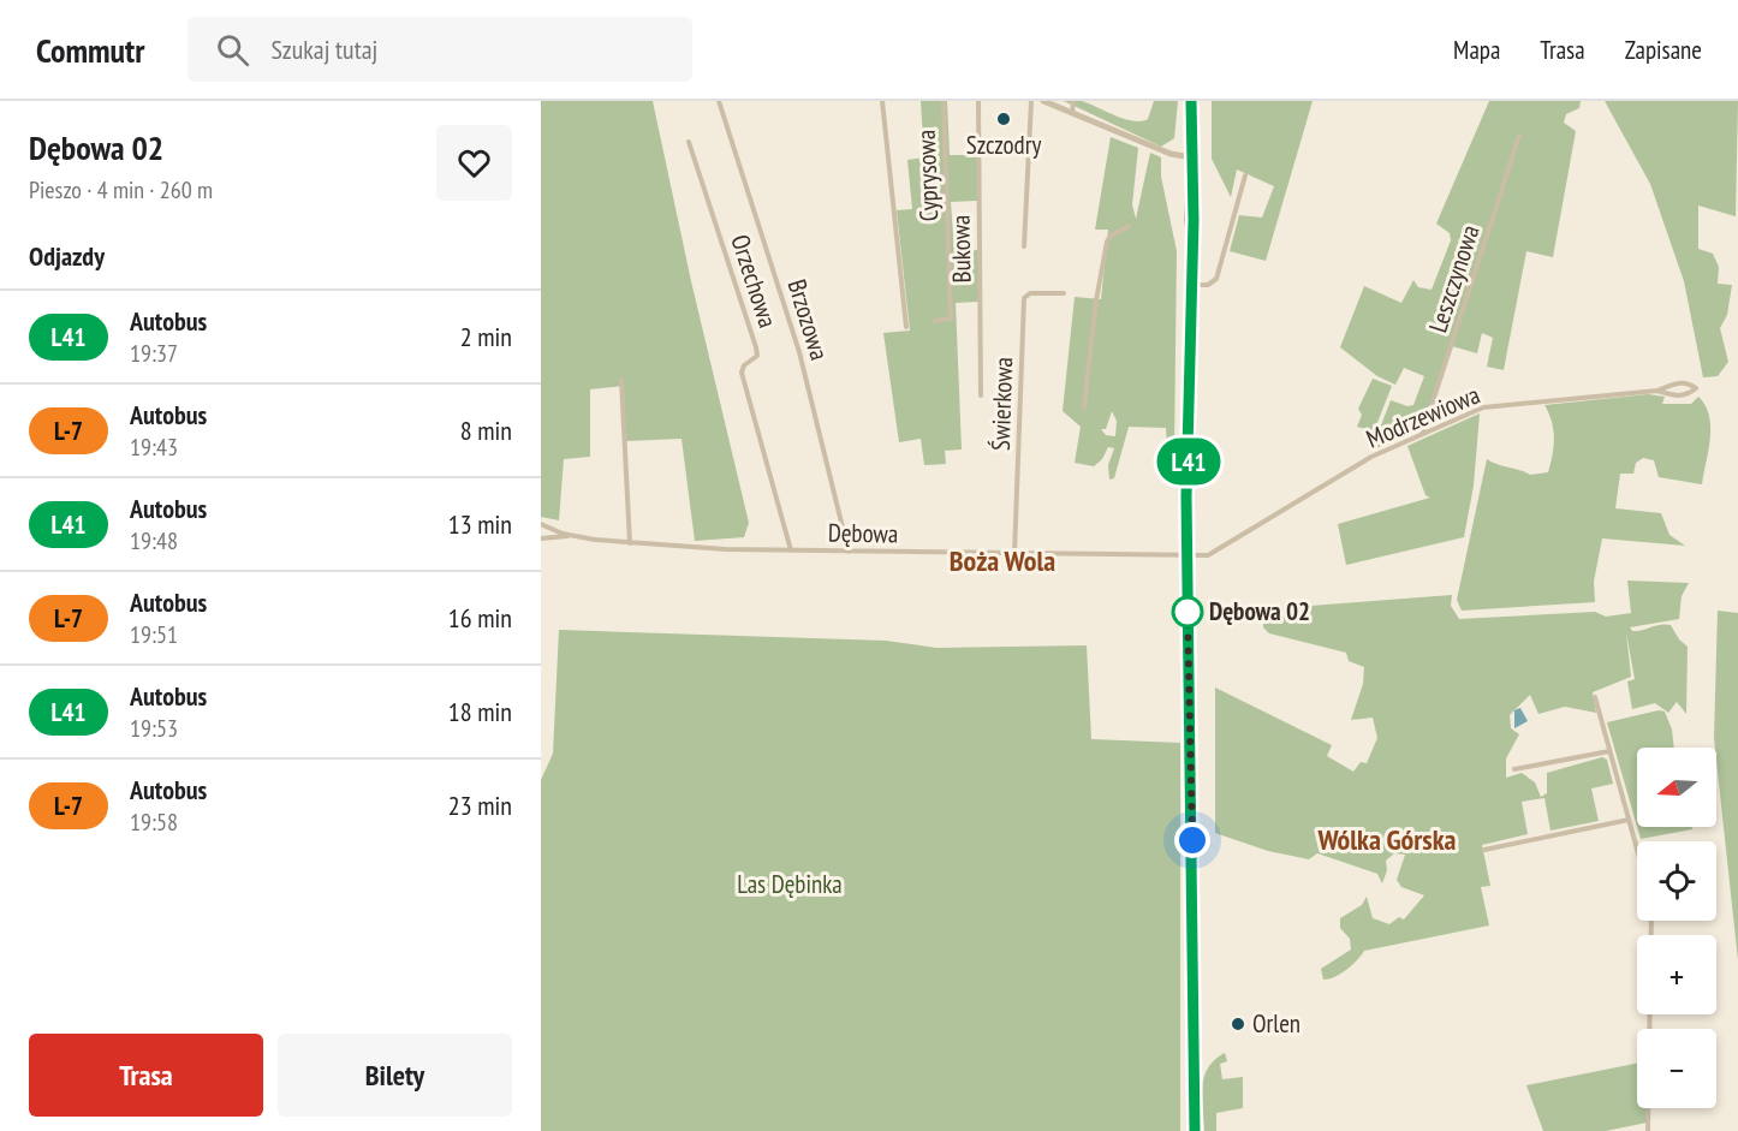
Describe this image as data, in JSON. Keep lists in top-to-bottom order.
{
  "streets": {
    "street": [
      "Cyprysowa",
      "Bukowa",
      "Leszczynowa",
      "Orzechowa",
      "Brzozowa",
      "Świerkowa",
      "Modrzewiowa",
      "Dębowa"
    ]
  },
  "crossings": [
    ["Leszczynowa", "Modrzewiowa"],
    ["Orzechowa", "Dębowa"],
    ["Brzozowa", "Dębowa"],
    ["Świerkowa", "Dębowa"],
    ["Modrzewiowa", "Dębowa"]
  ],
  "districts": ["Boża Wola", "Wólka Górska"],
  "parks": ["Las Dębinka"],
  "places": ["Szczodry", "Dębowa 02", "Orlen"],
  "lines": ["bus line L41"],
  "north": "left",
  "page": {
    "header": "Commutr",
    "search": "Szukaj tutaj",
    "nav": ["Mapa", "Trasa", "Zapisane"],
    "heading": [
      ["Dębowa 02", "Pieszo · 4 min · 260 m"],
      "Odjazdy"
    ],
    "on_map": "L41",
    "list": [
      {
        "mark": "L41",
        "name": "Autobus",
        "note": "19:37",
        "value": "2 min"
      },
      {
        "mark": "L-7",
        "name": "Autobus",
        "note": "19:43",
        "value": "8 min"
      },
      {
        "mark": "L41",
        "name": "Autobus",
        "note": "19:48",
        "value": "13 min"
      },
      {
        "mark": "L-7",
        "name": "Autobus",
        "note": "19:51",
        "value": "16 min"
      },
      {
        "mark": "L41",
        "name": "Autobus",
        "note": "19:53",
        "value": "18 min"
      },
      {
        "mark": "L-7",
        "name": "Autobus",
        "note": "19:58",
        "value": "23 min"
      }
    ],
    "map_buttons": ["+", "−"],
    "buttons": ["Trasa", "Bilety"]
  }
}
